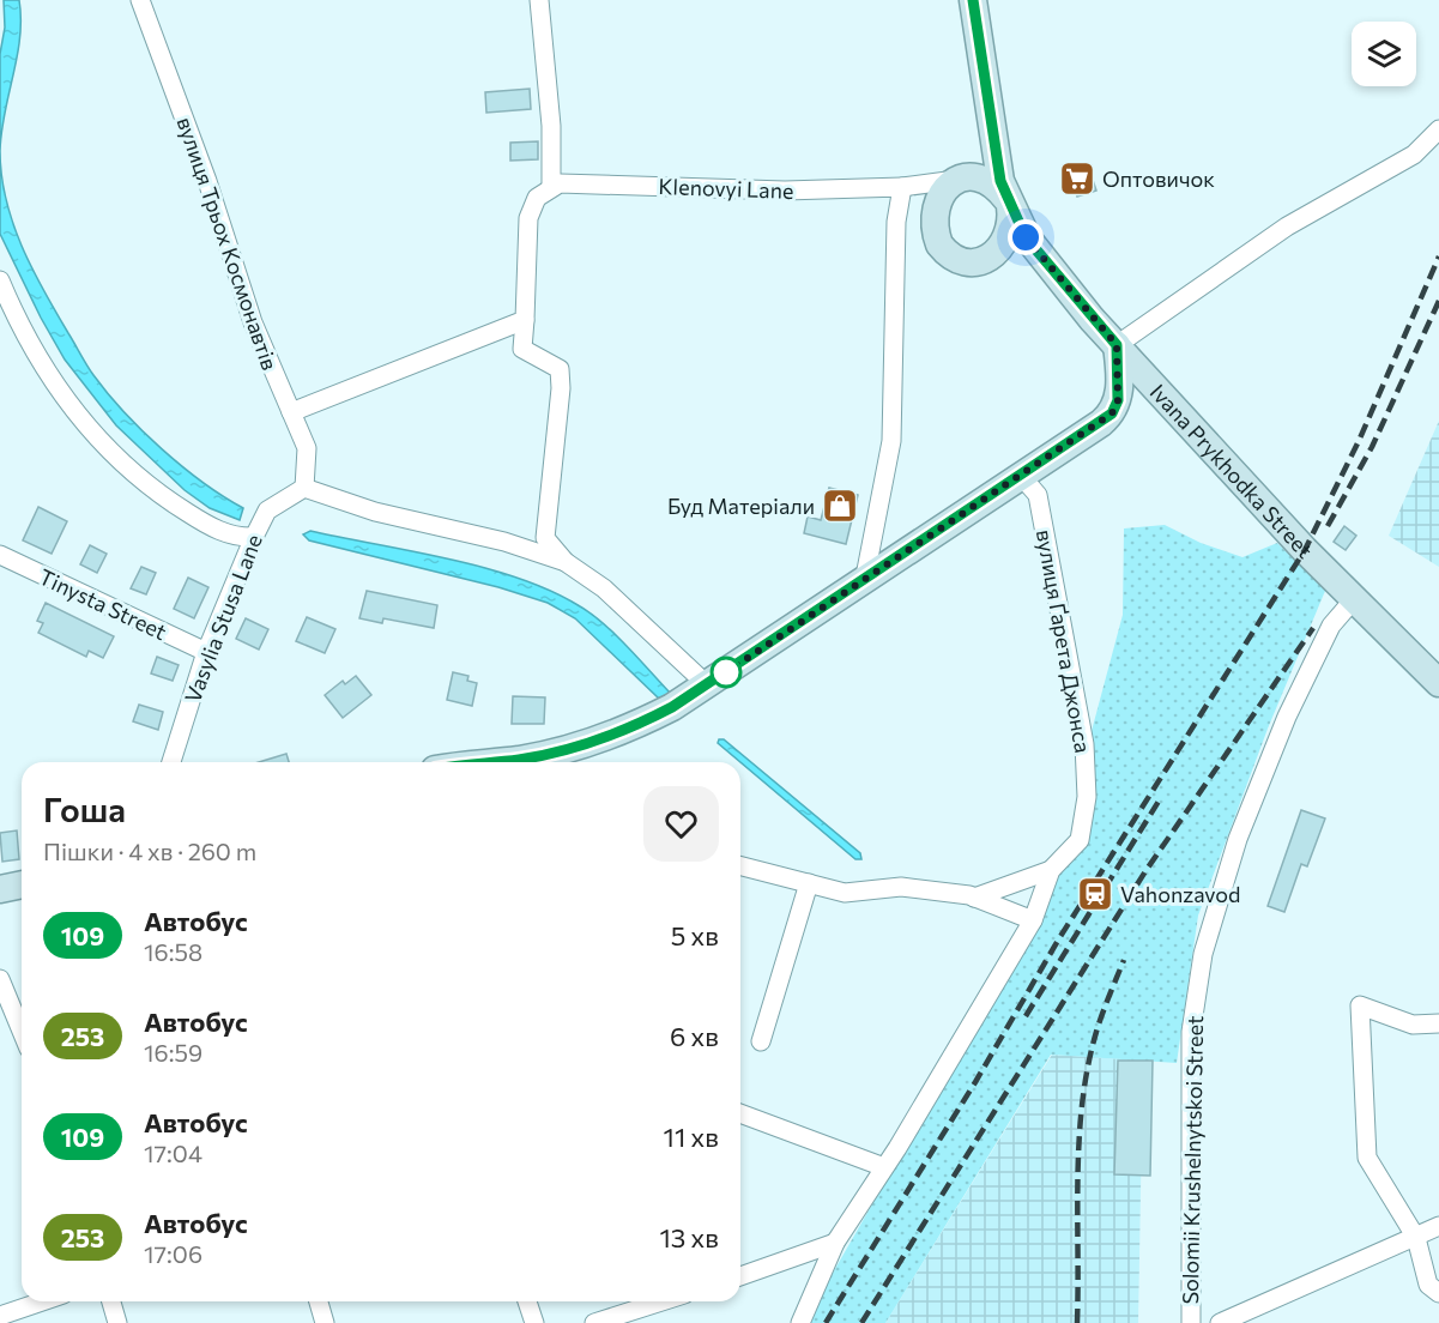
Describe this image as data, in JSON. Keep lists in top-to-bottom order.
{
  "streets": {
    "main road": ["Ivana Prykhodka Street"],
    "street": [
      "Klenovyi Lane",
      "вулиця Трьох Космонавтів",
      "Tinysta Street",
      "Vasylia Stusa Lane",
      "вулиця Ґарета Джонса",
      "Solomii Krushelnytskoi Street"
    ]
  },
  "crossings": [
    ["Klenovyi Lane", "Ivana Prykhodka Street"],
    ["вулиця Трьох Космонавтів", "Vasylia Stusa Lane"],
    ["Ivana Prykhodka Street", "Solomii Krushelnytskoi Street"],
    ["Tinysta Street", "Vasylia Stusa Lane"]
  ],
  "places": {
    "supermarket": ["Оптовичок"],
    "shop": ["Буд Матерiали"],
    "station": ["Vahonzavod"]
  },
  "lines": ["bus line 109"],
  "page": {
    "heading": ["Гоша", "Пішки · 4 хв · 260 m"],
    "list": [
      {
        "mark": "109",
        "name": "Автобус",
        "note": "16:58",
        "value": "5 хв"
      },
      {
        "mark": "253",
        "name": "Автобус",
        "note": "16:59",
        "value": "6 хв"
      },
      {
        "mark": "109",
        "name": "Автобус",
        "note": "17:04",
        "value": "11 хв"
      },
      {
        "mark": "253",
        "name": "Автобус",
        "note": "17:06",
        "value": "13 хв"
      }
    ]
  }
}
